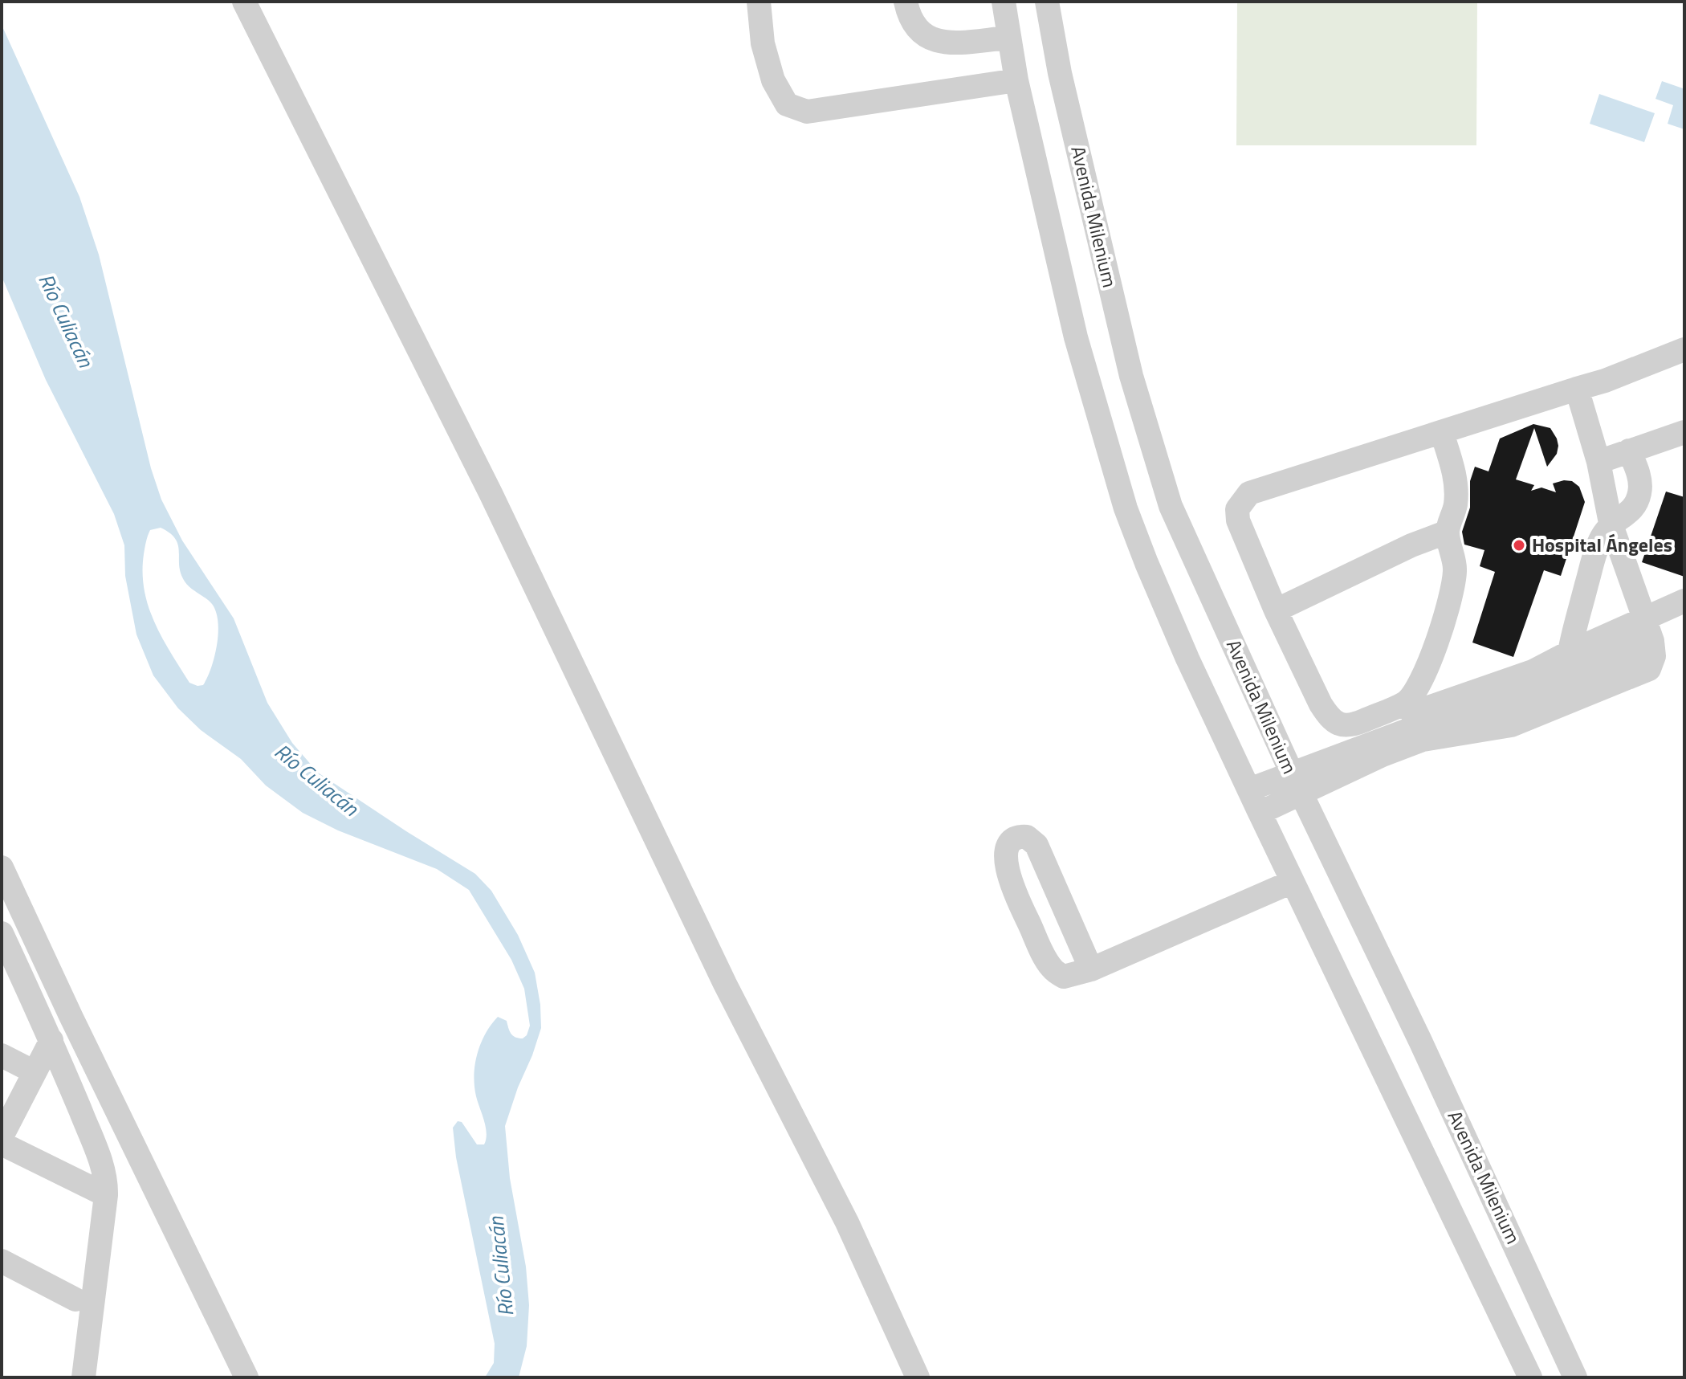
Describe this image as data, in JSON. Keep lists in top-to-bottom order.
{
  "streets": {
    "street": ["Avenida Milenium"]
  },
  "water": ["Río Culiacán"],
  "places": ["Hospital Ángeles"]
}
